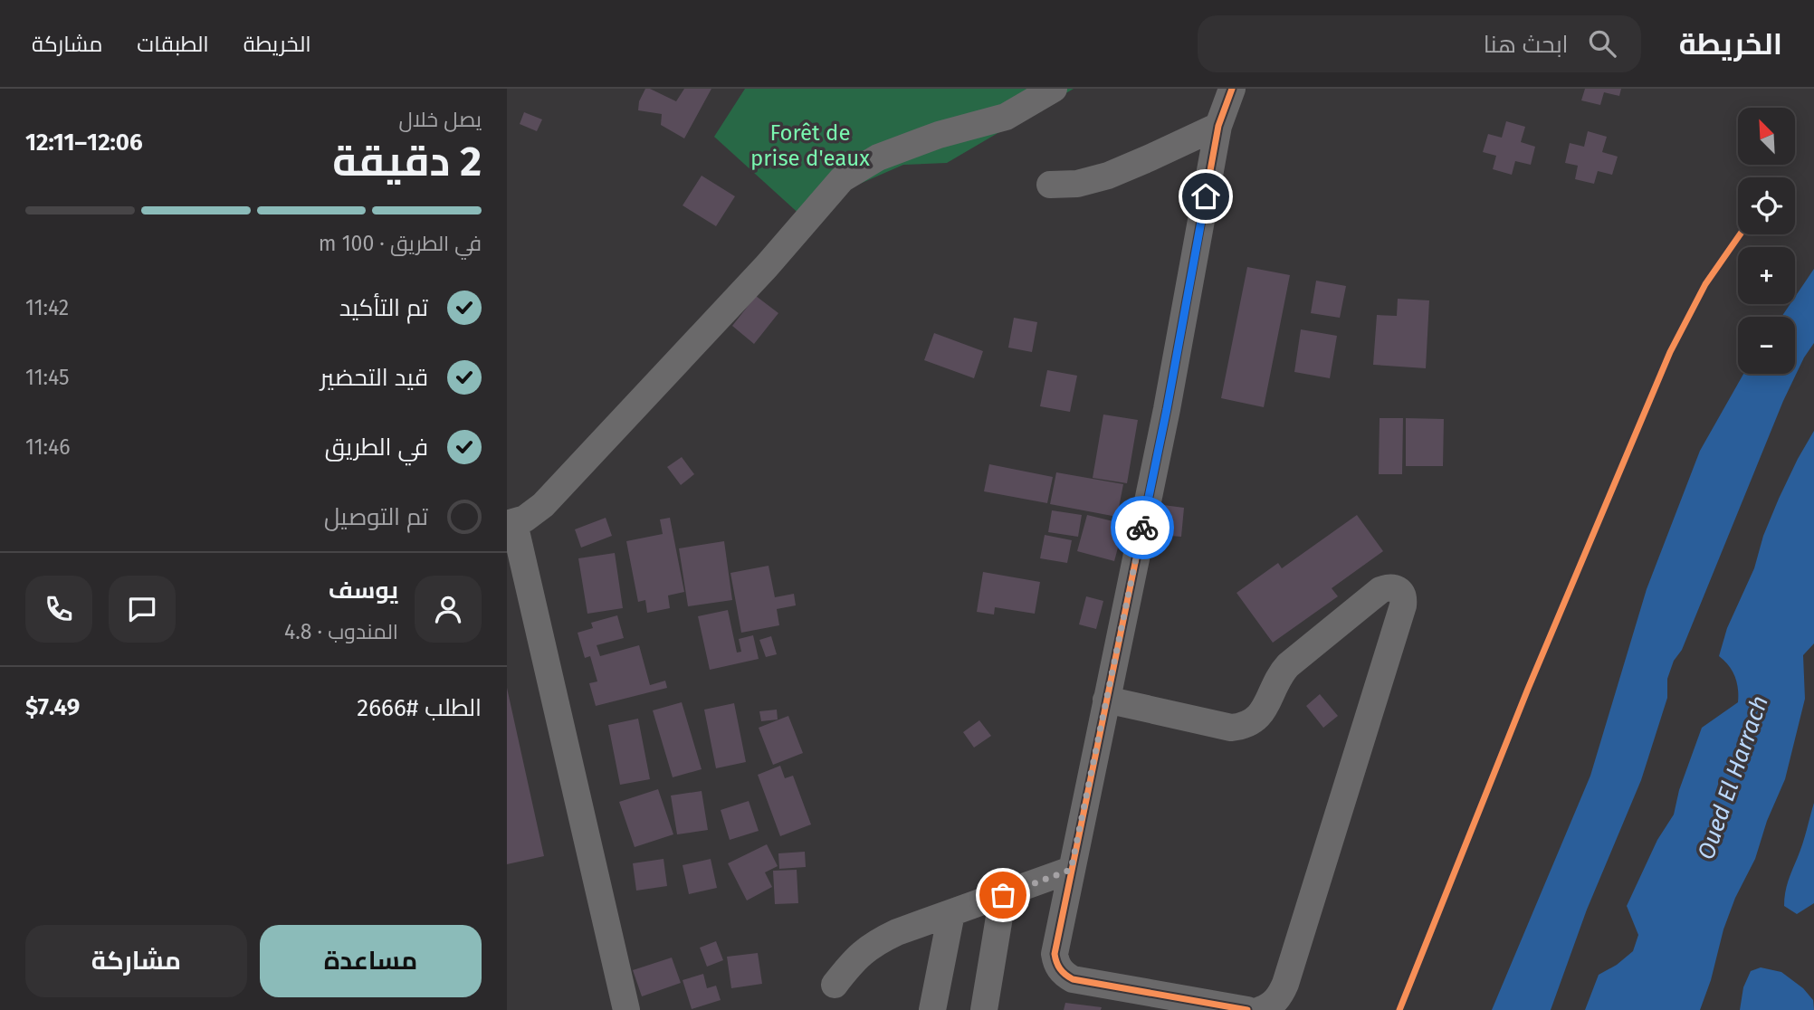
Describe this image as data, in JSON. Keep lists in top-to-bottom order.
{
  "water": ["Oued El Harrach"],
  "parks": ["Forêt de prise d'eaux"],
  "north": "top left",
  "page": {
    "header": "الخريطة",
    "search": "ابحث هنا",
    "nav": ["الخريطة", "الطبقات", "مشاركة"],
    "heading": ["2 دقيقة", "يصل خلال", "12:06–12:11"],
    "panel": [
      "يوسف",
      "المندوب · 4.8",
      "الطلب #2666",
      "$7.49"
    ],
    "map_buttons": ["+", "−"],
    "bar": "في الطريق · 100 m",
    "list": [
      ["تم التأكيد", "11:42"],
      ["قيد التحضير", "11:45"],
      ["في الطريق", "11:46"],
      "تم التوصيل"
    ],
    "buttons": ["مساعدة", "مشاركة"]
  }
}
